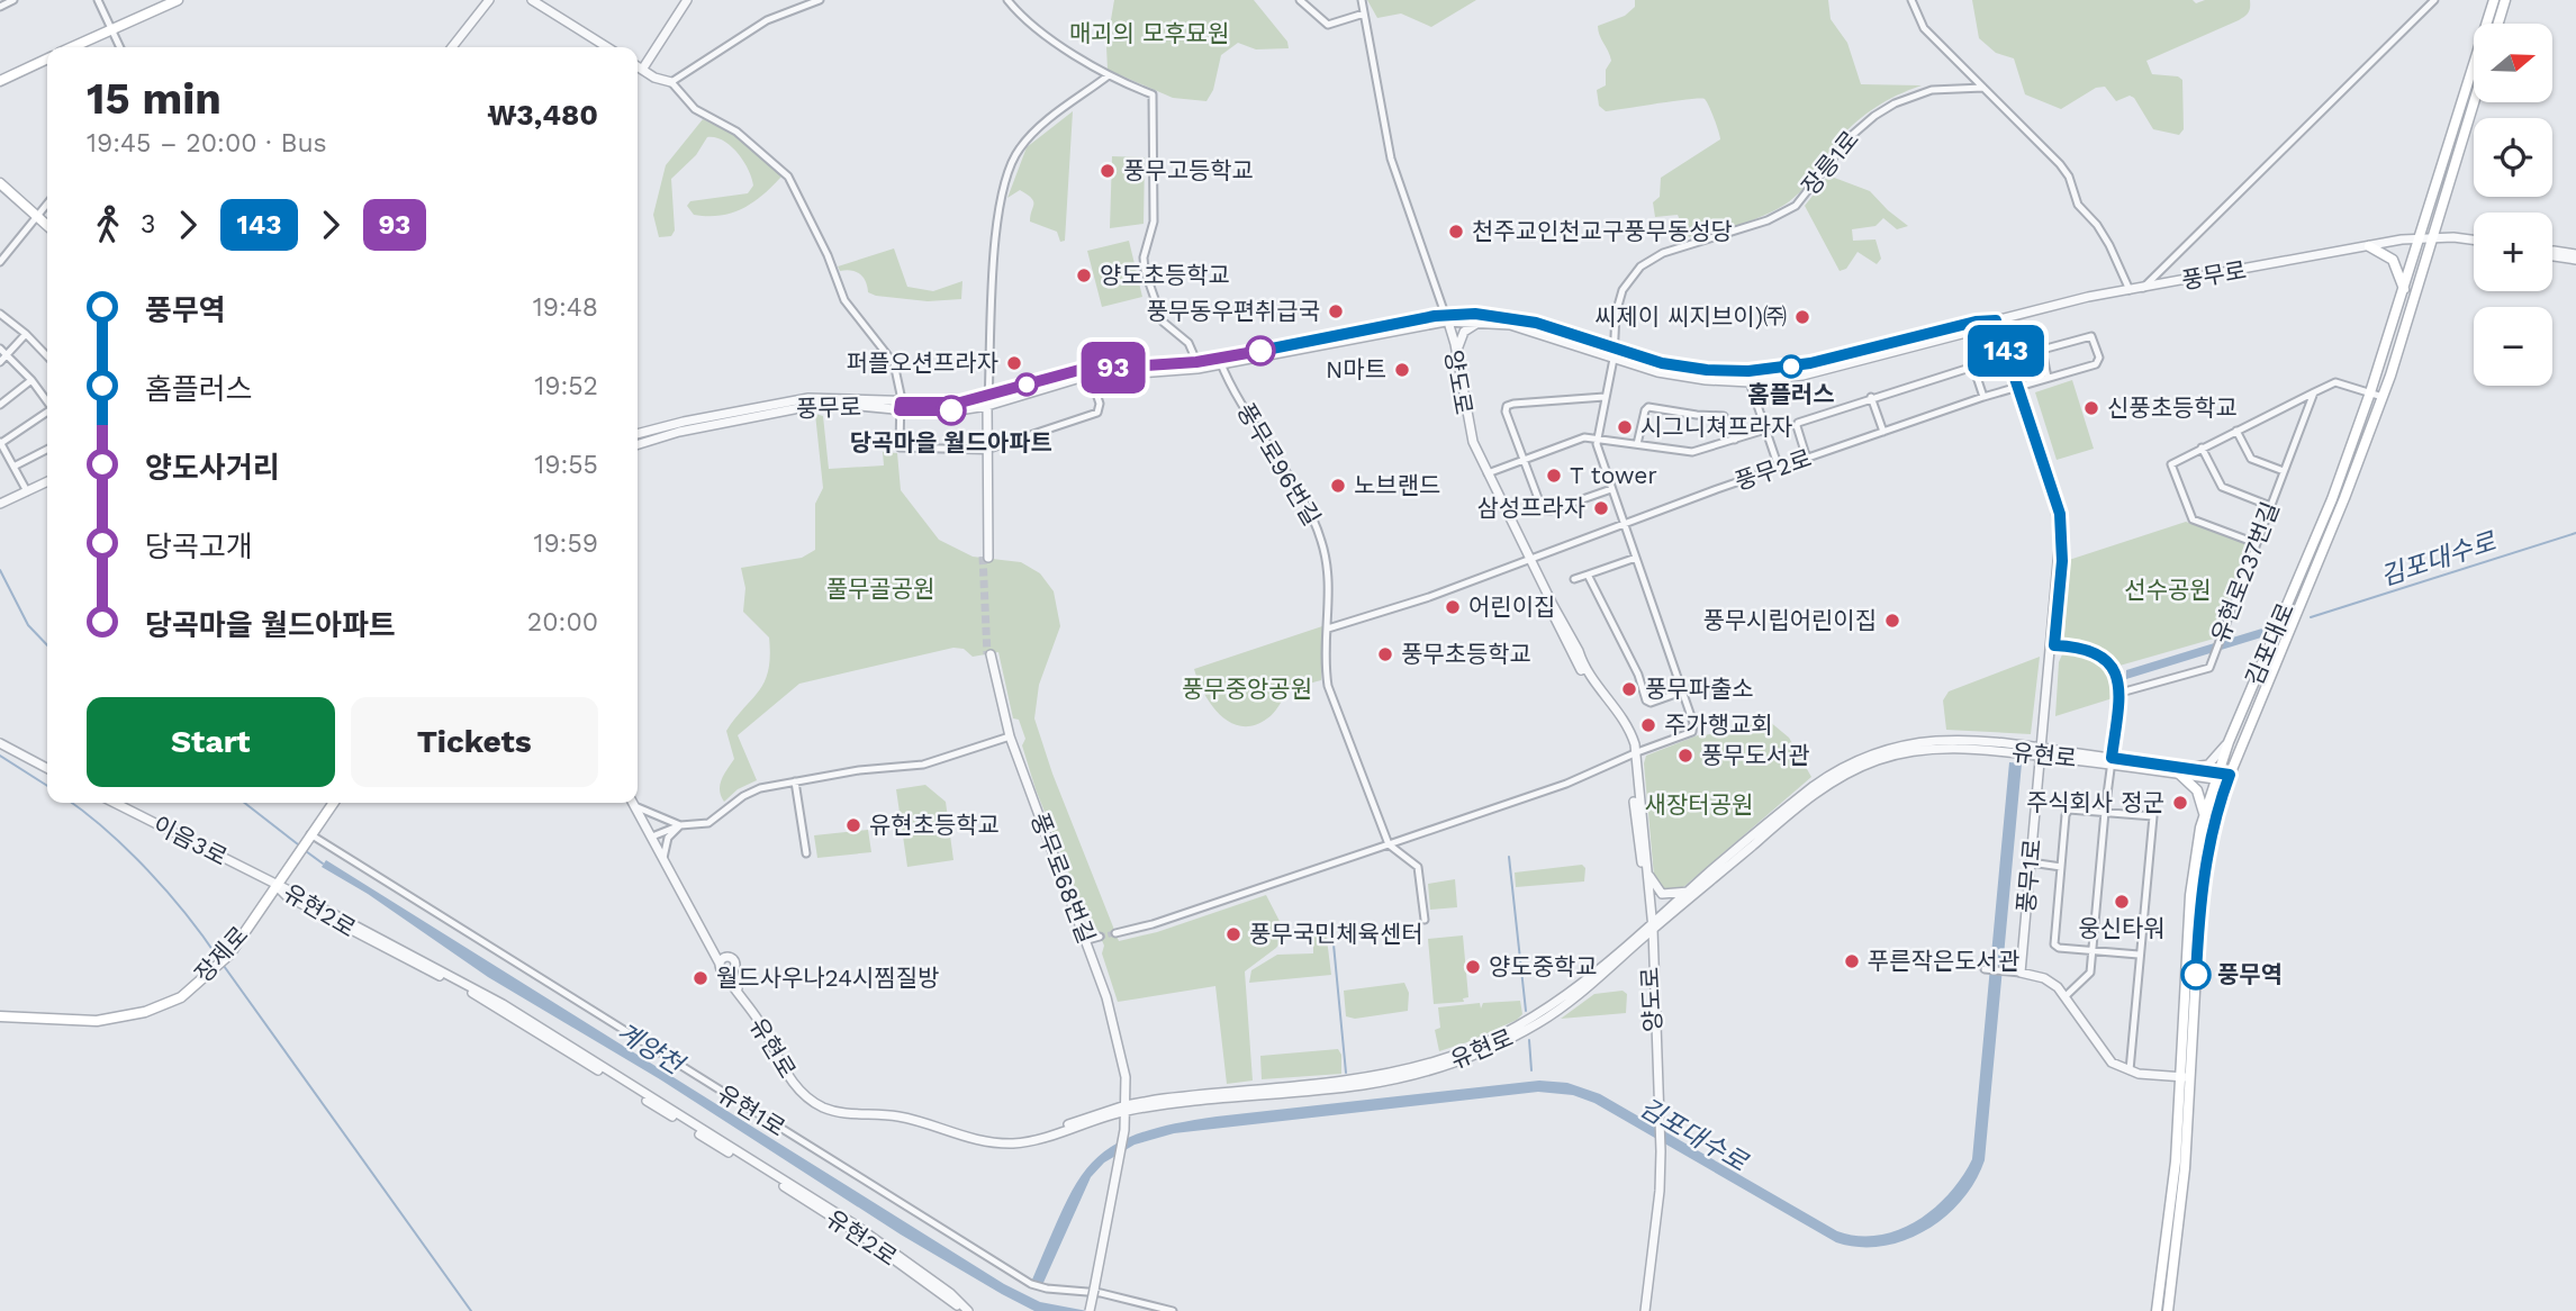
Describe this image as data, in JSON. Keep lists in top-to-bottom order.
{
  "streets": {
    "main road": ["김포대로", "장제로"],
    "street": [
      "장릉1로",
      "풍무로",
      "양도로",
      "풍무로96번길",
      "풍무2로",
      "유현로237번길",
      "유현로",
      "이음3로",
      "풍무1로",
      "풍무로68번길",
      "유현2로",
      "유현1로"
    ]
  },
  "crossings": [
    ["장릉1로", "풍무로"],
    ["풍무로", "양도로"],
    ["풍무로", "풍무로96번길"],
    ["풍무로", "김포대로"],
    ["풍무로", "풍무1로"],
    ["양도로", "풍무2로"],
    ["양도로", "유현로"],
    ["풍무로96번길", "풍무2로"],
    ["풍무2로", "풍무1로"],
    ["김포대로", "유현로"],
    ["유현로", "풍무1로"],
    ["유현로", "풍무로68번길"],
    ["이음3로", "유현2로"],
    ["이음3로", "장제로"],
    ["유현2로", "장제로"],
    ["장제로", "유현1로"]
  ],
  "water": ["김포대수로", "계양천"],
  "parks": [
    "매괴의 모후묘원",
    "풀무골공원",
    "선수공원",
    "풍무중앙공원",
    "새장터공원"
  ],
  "places": [
    "풍무고등학교",
    "천주교인천교구풍무동성당",
    "양도초등학교",
    "풍무동우편취급국",
    "씨제이 씨지브이)㈜",
    "퍼플오션프라자",
    "홈플러스",
    "N마트",
    "신풍초등학교",
    "당곡마을 월드아파트",
    "시그니쳐프라자",
    "T tower",
    "노브랜드",
    "삼성프라자",
    "어린이집",
    "풍무시립어린이집",
    "풍무초등학교",
    "풍무파출소",
    "주가행교회",
    "풍무도서관",
    "주식회사 정군",
    "유현초등학교",
    "웅신타워",
    "풍무국민체육센터",
    "푸른작은도서관",
    "양도중학교",
    "풍무역",
    "월드사우나24시찜질방"
  ],
  "lines": ["bus line 143", "bus line 93"],
  "north": "right",
  "page": {
    "on_map": ["143", "93"],
    "map_buttons": ["+", "−"],
    "heading": ["15 min", "19:45 – 20:00 · Bus", "₩3,480"],
    "legs": ["3", "143", "93"],
    "list": [
      {
        "name": "풍무역",
        "value": "19:48"
      },
      {
        "name": "홈플러스",
        "value": "19:52"
      },
      {
        "name": "양도사거리",
        "value": "19:55"
      },
      {
        "name": "당곡고개",
        "value": "19:59"
      },
      {
        "name": "당곡마을 월드아파트",
        "value": "20:00"
      }
    ],
    "buttons": ["Start", "Tickets"]
  }
}
